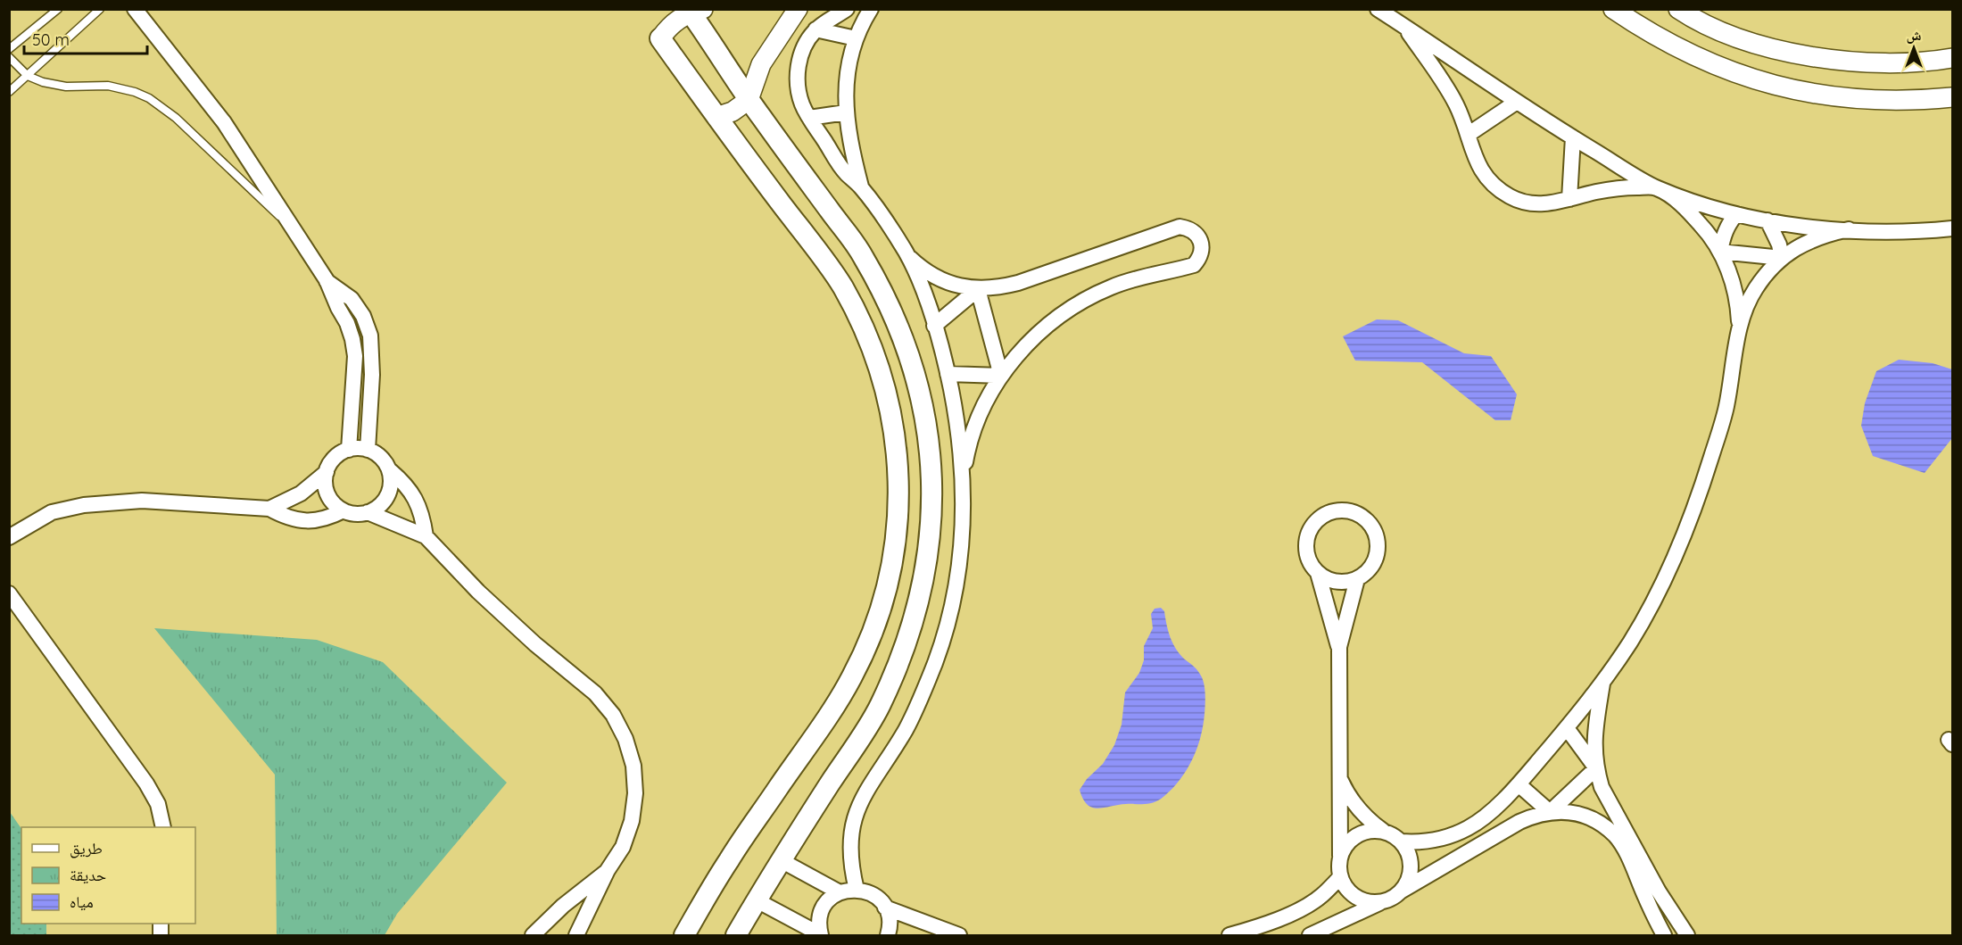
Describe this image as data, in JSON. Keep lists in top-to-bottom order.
{
  "legend": ["طريق", "حديقة", "مياه"],
  "scale_bar": "50 m",
  "north": "top"
}
